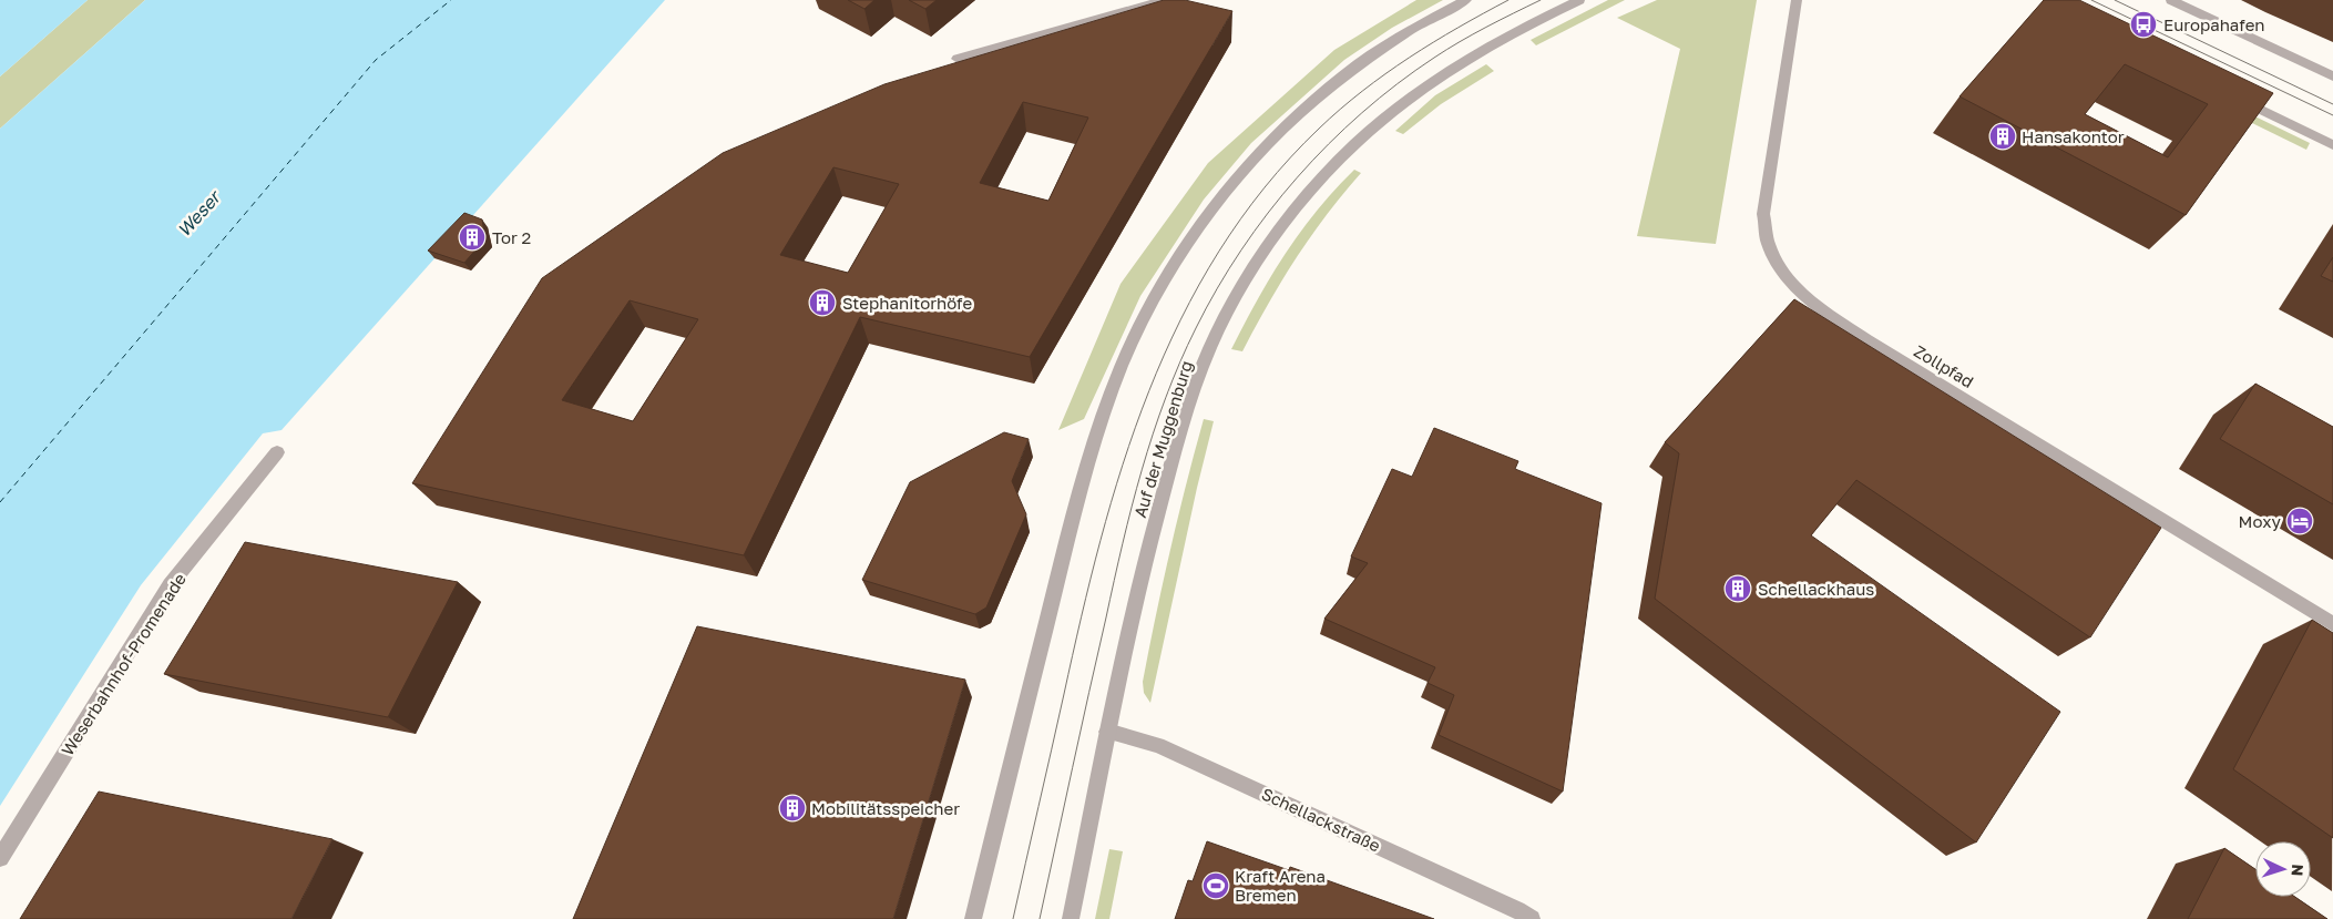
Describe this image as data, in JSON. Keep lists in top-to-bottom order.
{
  "streets": {
    "street": [
      "Zollpfad",
      "Auf der Muggenburg",
      "Weserbahnhof-Promenade",
      "Schellackstraße"
    ]
  },
  "crossings": [
    ["Auf der Muggenburg", "Schellackstraße"]
  ],
  "water": ["Weser"],
  "places": {
    "bus stop": ["Europahafen"],
    "building": [
      "Hansakontor",
      "Tor 2",
      "Stephanitorhöfe",
      "Schellackhaus",
      "Mobilitätsspeicher"
    ],
    "hotel": ["Moxy"],
    "sports": ["Kraft Arena Bremen"]
  },
  "north": "right"
}
